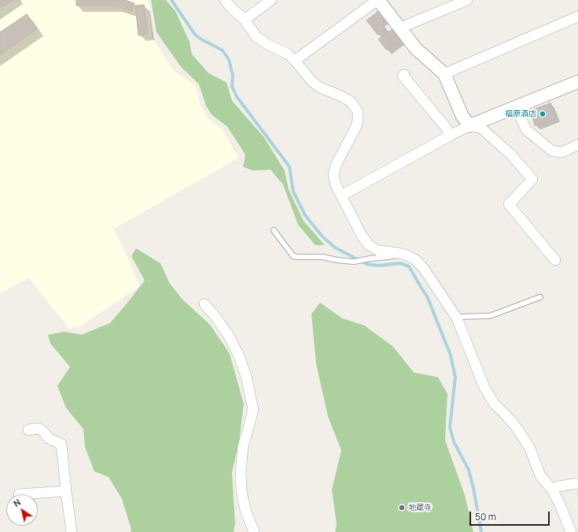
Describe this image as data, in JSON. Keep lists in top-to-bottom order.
{
  "places": ["福原酒店", "地蔵寺"],
  "scale_bar": "50 m",
  "north": "top left"
}
